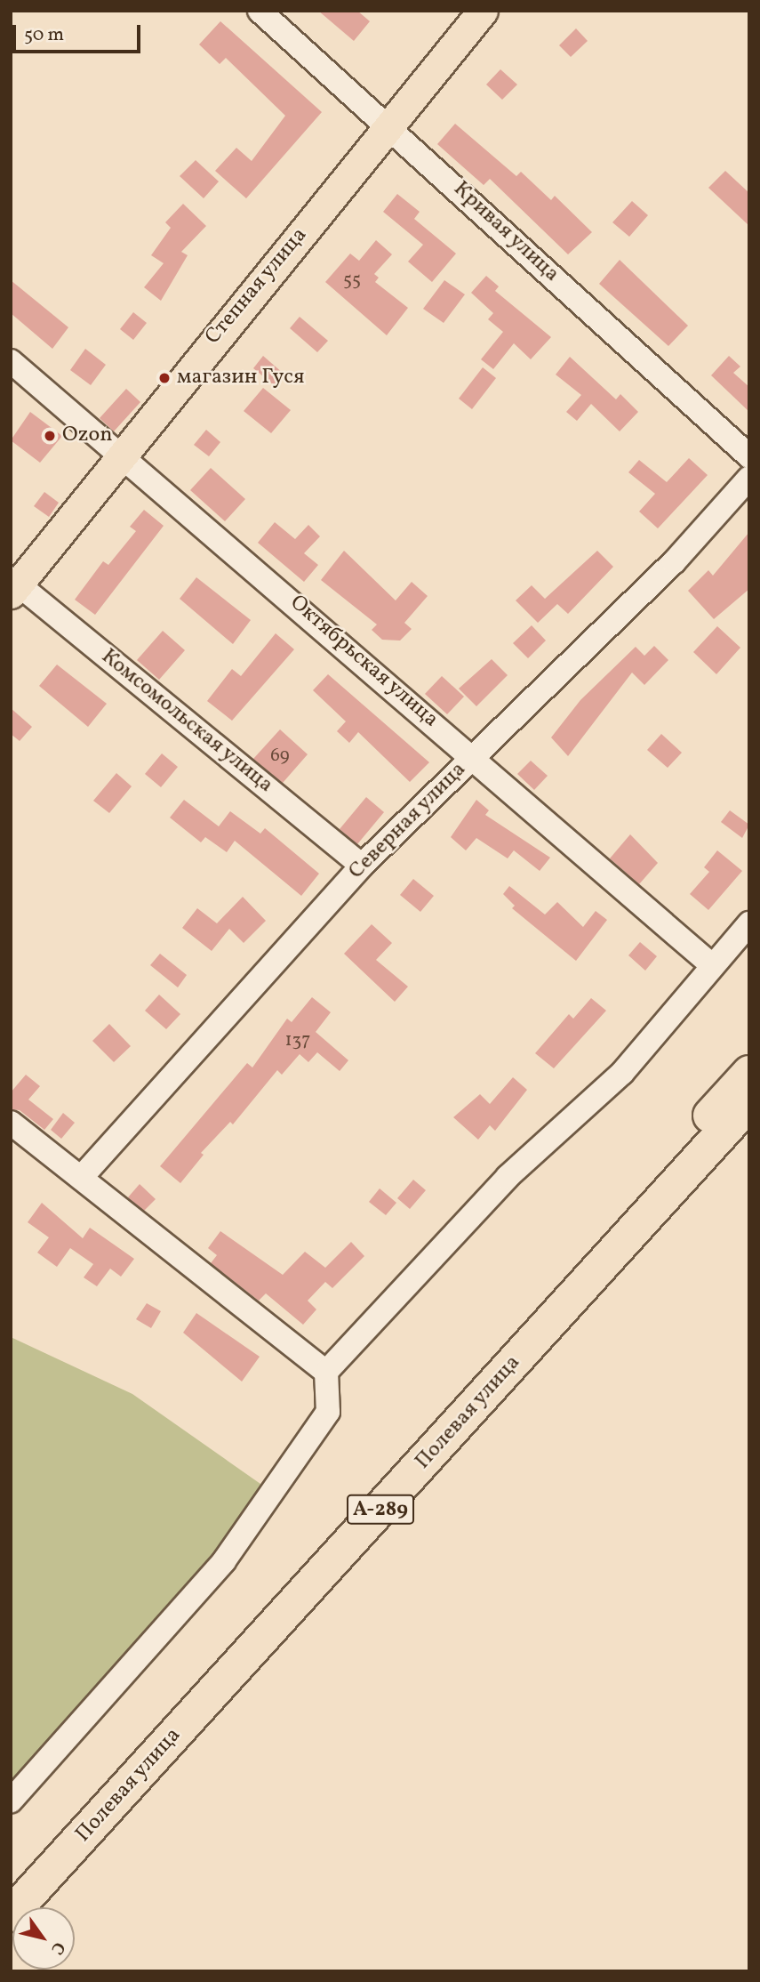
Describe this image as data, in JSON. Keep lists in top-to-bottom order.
{
  "streets": {
    "highway": ["Полевая улица", "А-289"],
    "main road": ["Степная улица"],
    "street": [
      "Кривая улица",
      "Октябрьская улица",
      "Комсомольская улица",
      "Северная улица"
    ]
  },
  "crossings": [
    ["Кривая улица", "Степная улица"],
    ["Степная улица", "Октябрьская улица"],
    ["Степная улица", "Комсомольская улица"],
    ["Октябрьская улица", "Северная улица"],
    ["Комсомольская улица", "Северная улица"]
  ],
  "places": ["магазин Гуся", "Ozon"],
  "house_numbers": ["55", "69", "137"],
  "scale_bar": "50 m",
  "north": "bottom right"
}
